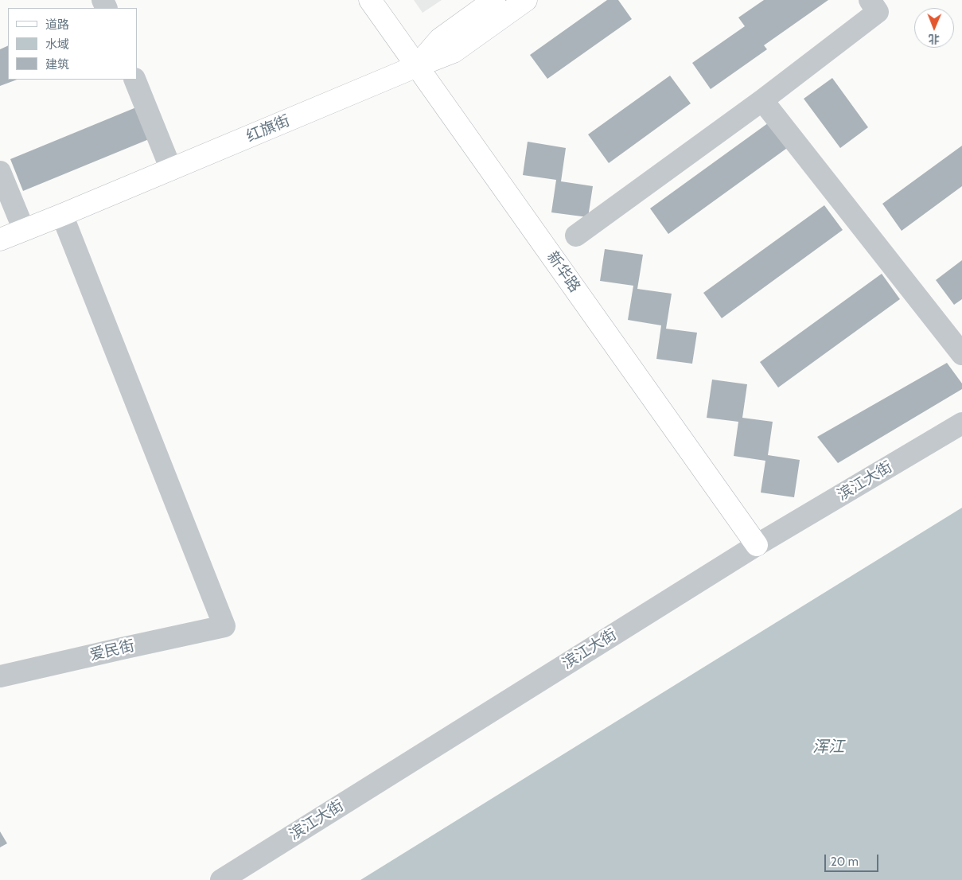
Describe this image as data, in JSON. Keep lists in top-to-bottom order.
{
  "streets": {
    "main road": ["红旗街", "新华路"],
    "street": ["滨江大街", "爱民街"]
  },
  "crossings": [
    ["红旗街", "新华路"],
    ["红旗街", "爱民街"],
    ["新华路", "滨江大街"]
  ],
  "water": ["浑江"],
  "legend": ["道路", "水域", "建筑"],
  "scale_bar": "20 m",
  "north": "bottom"
}
